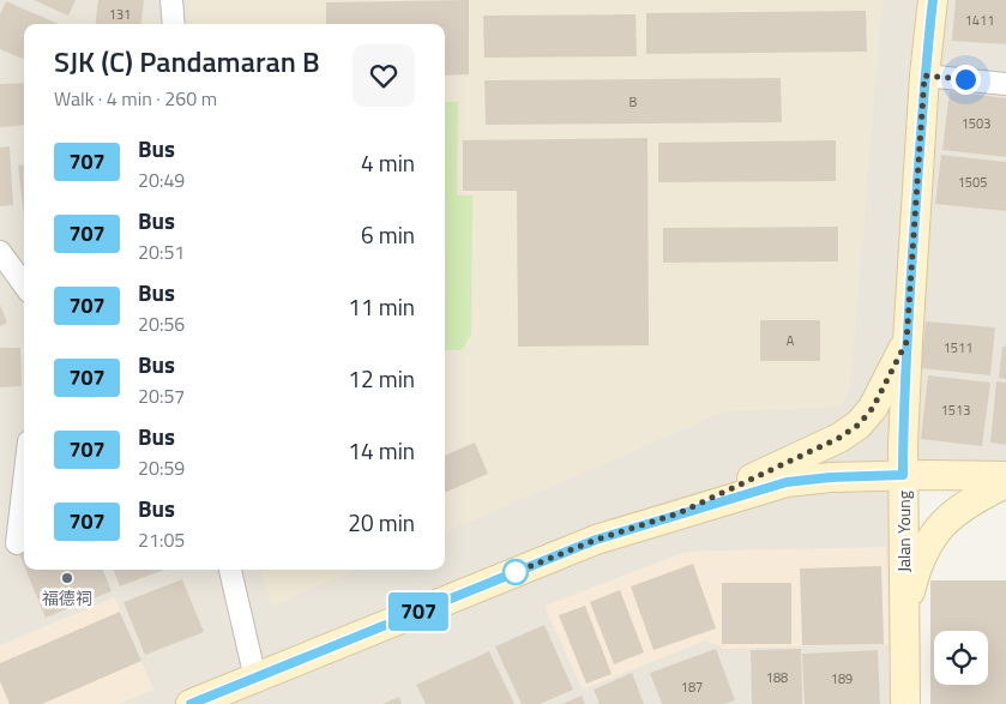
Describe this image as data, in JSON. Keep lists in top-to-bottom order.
{
  "streets": {
    "main road": ["Jalan Young"]
  },
  "places": ["福德祠"],
  "lines": ["bus line 707"],
  "house_numbers": [
    "131",
    "1411",
    "B",
    "1503",
    "1505",
    "A",
    "1511",
    "1513",
    "188",
    "189",
    "187"
  ],
  "page": {
    "on_map": "707",
    "heading": ["SJK (C) Pandamaran B", "Walk · 4 min · 260 m"],
    "list": [
      {
        "mark": "707",
        "name": "Bus",
        "note": "20:49",
        "value": "4 min"
      },
      {
        "mark": "707",
        "name": "Bus",
        "note": "20:51",
        "value": "6 min"
      },
      {
        "mark": "707",
        "name": "Bus",
        "note": "20:56",
        "value": "11 min"
      },
      {
        "mark": "707",
        "name": "Bus",
        "note": "20:57",
        "value": "12 min"
      },
      {
        "mark": "707",
        "name": "Bus",
        "note": "20:59",
        "value": "14 min"
      },
      {
        "mark": "707",
        "name": "Bus",
        "note": "21:05",
        "value": "20 min"
      }
    ]
  }
}
